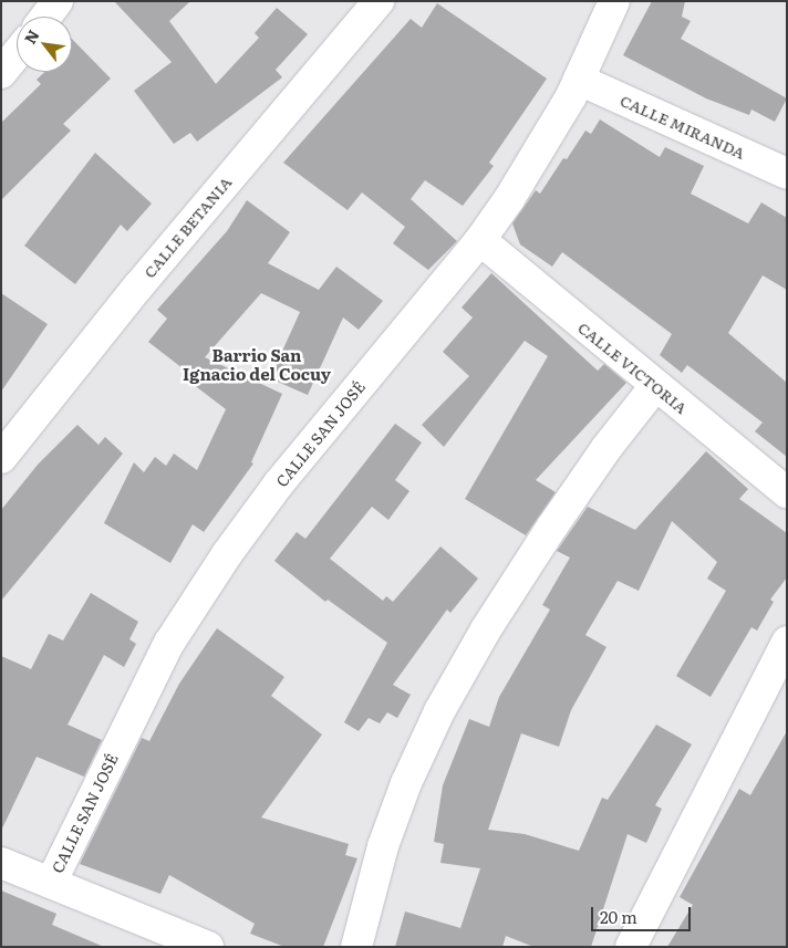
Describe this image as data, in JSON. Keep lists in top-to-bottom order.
{
  "streets": {
    "street": [
      "CALLE MIRANDA",
      "CALLE BETANIA",
      "CALLE VICTORIA",
      "CALLE SAN JOSÉ"
    ]
  },
  "crossings": [
    ["CALLE MIRANDA", "CALLE SAN JOSÉ"],
    ["CALLE VICTORIA", "CALLE SAN JOSÉ"]
  ],
  "districts": ["Barrio San Ignacio del Cocuy"],
  "scale_bar": "20 m",
  "north": "top left"
}
